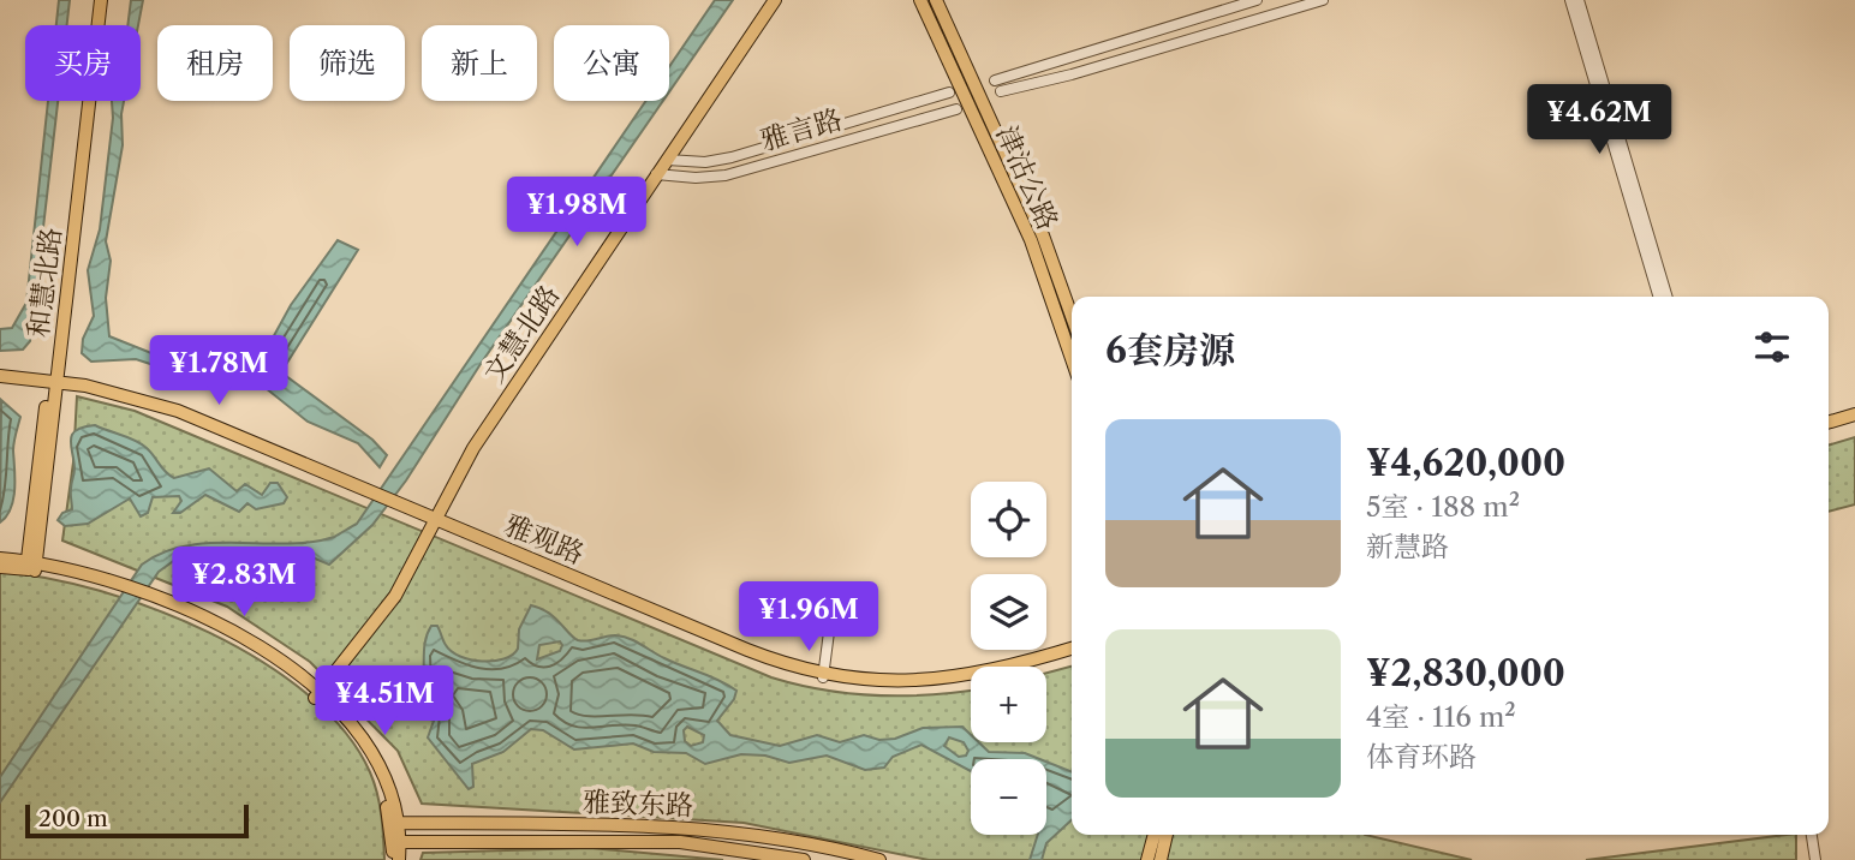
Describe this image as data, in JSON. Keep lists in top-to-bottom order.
{
  "streets": {
    "main road": [
      "津沽公路",
      "和慧北路",
      "文慧北路",
      "雅观路",
      "雅致东路"
    ],
    "street": ["雅言路"]
  },
  "crossings": [
    ["雅言路", "文慧北路"],
    ["和慧北路", "雅观路"],
    ["文慧北路", "雅观路"]
  ],
  "scale_bar": "200 m",
  "page": {
    "chip": [
      "买房",
      "租房",
      "筛选",
      "新上",
      "公寓"
    ],
    "price": [
      "¥4.62M",
      "¥1.98M",
      "¥1.78M",
      "¥2.83M",
      "¥1.96M",
      "¥4.51M"
    ],
    "heading": "6套房源",
    "list": [
      {
        "name": "¥4,620,000",
        "note": "5室 · 188 m² · 新慧路"
      },
      {
        "name": "¥2,830,000",
        "note": "4室 · 116 m² · 体育环路"
      }
    ],
    "map_buttons": ["+", "−"],
    "scale": "200 m"
  }
}
